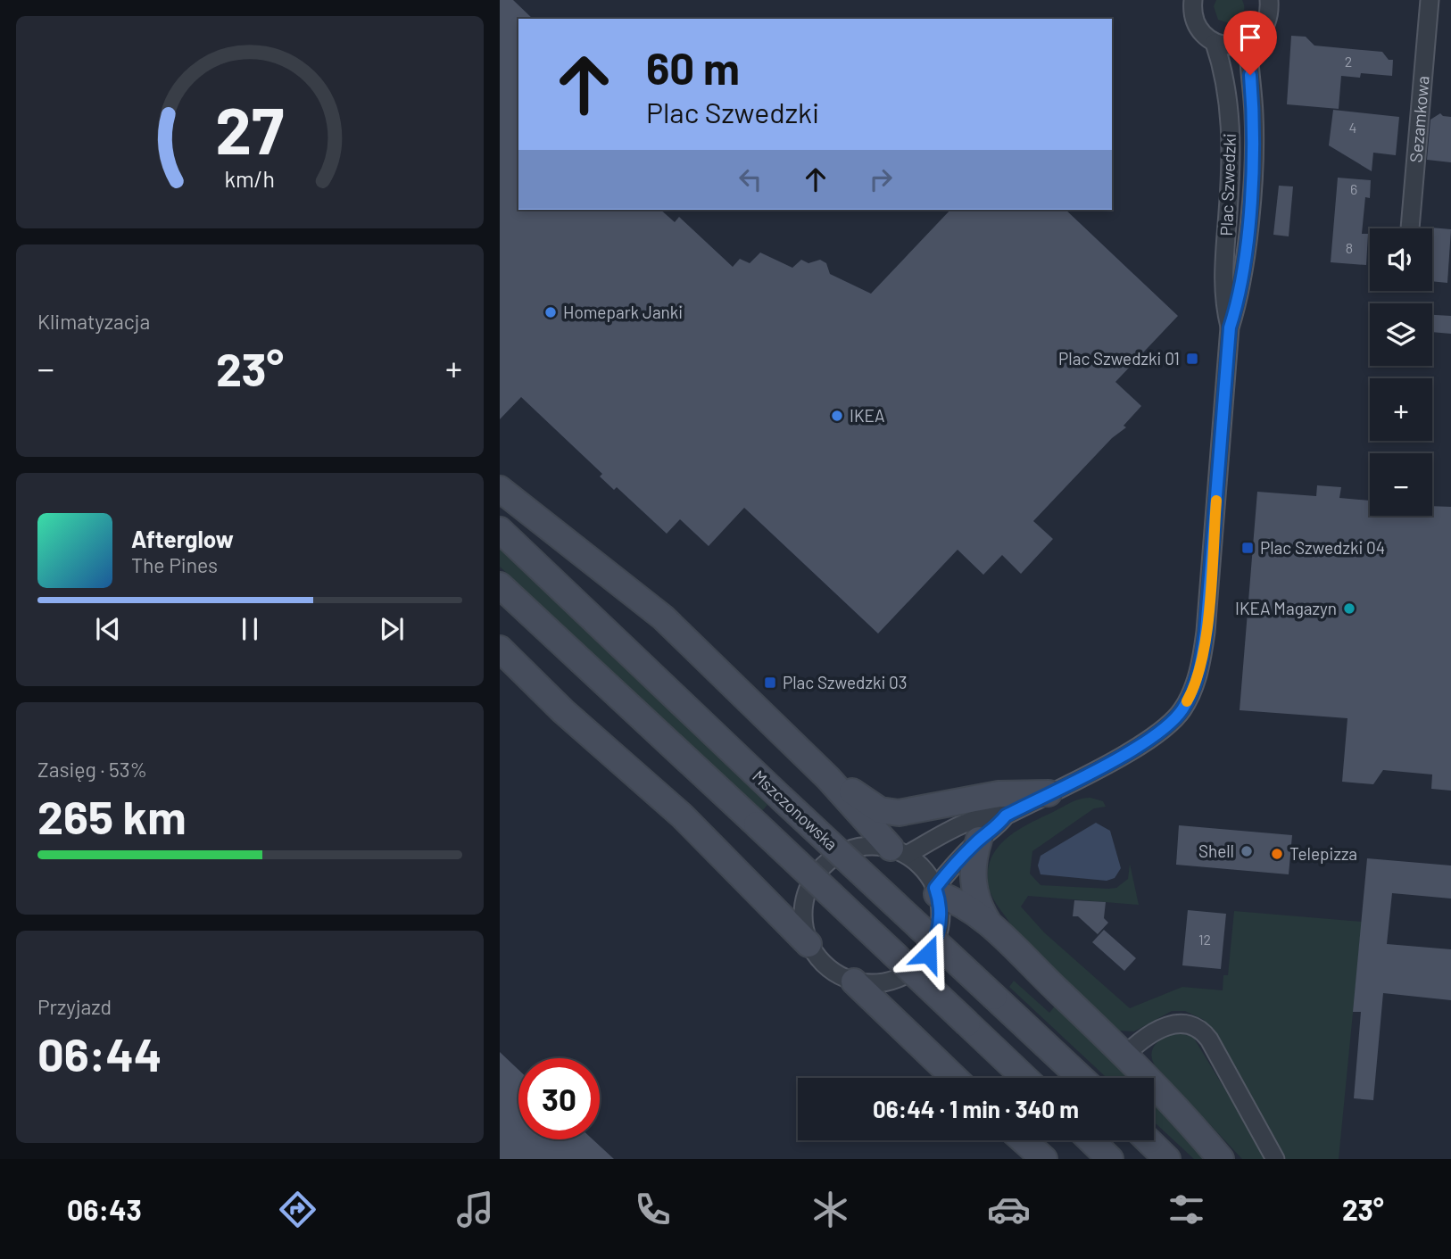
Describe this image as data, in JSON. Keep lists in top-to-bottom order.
{
  "streets": {
    "main road": ["Mszczonowska"],
    "street": ["Sezamkowa", "Plac Szwedzki"]
  },
  "places": {
    "other": [
      "Homepark Janki",
      "IKEA",
      "IKEA Magazyn",
      "Shell",
      "Telepizza"
    ],
    "transit": ["Plac Szwedzki 01", "Plac Szwedzki 04", "Plac Szwedzki 03"]
  },
  "house_numbers": [
    "2",
    "4",
    "6",
    "8",
    "12"
  ],
  "page": {
    "turn": ["60 m", "Plac Szwedzki"],
    "map_buttons": ["+", "−"],
    "tile": [
      "Klimatyzacja",
      ["Zasięg · 53%", "265 km"],
      ["Przyjazd", "06:44"]
    ],
    "heat": ["−", "23°", "+"],
    "song": ["Afterglow", "The Pines"],
    "limit": "30",
    "trip": "06:44 · 1 min · 340 m",
    "tabs": ["06:43", "23°"],
    "gauge": ["27", "km/h"]
  }
}
